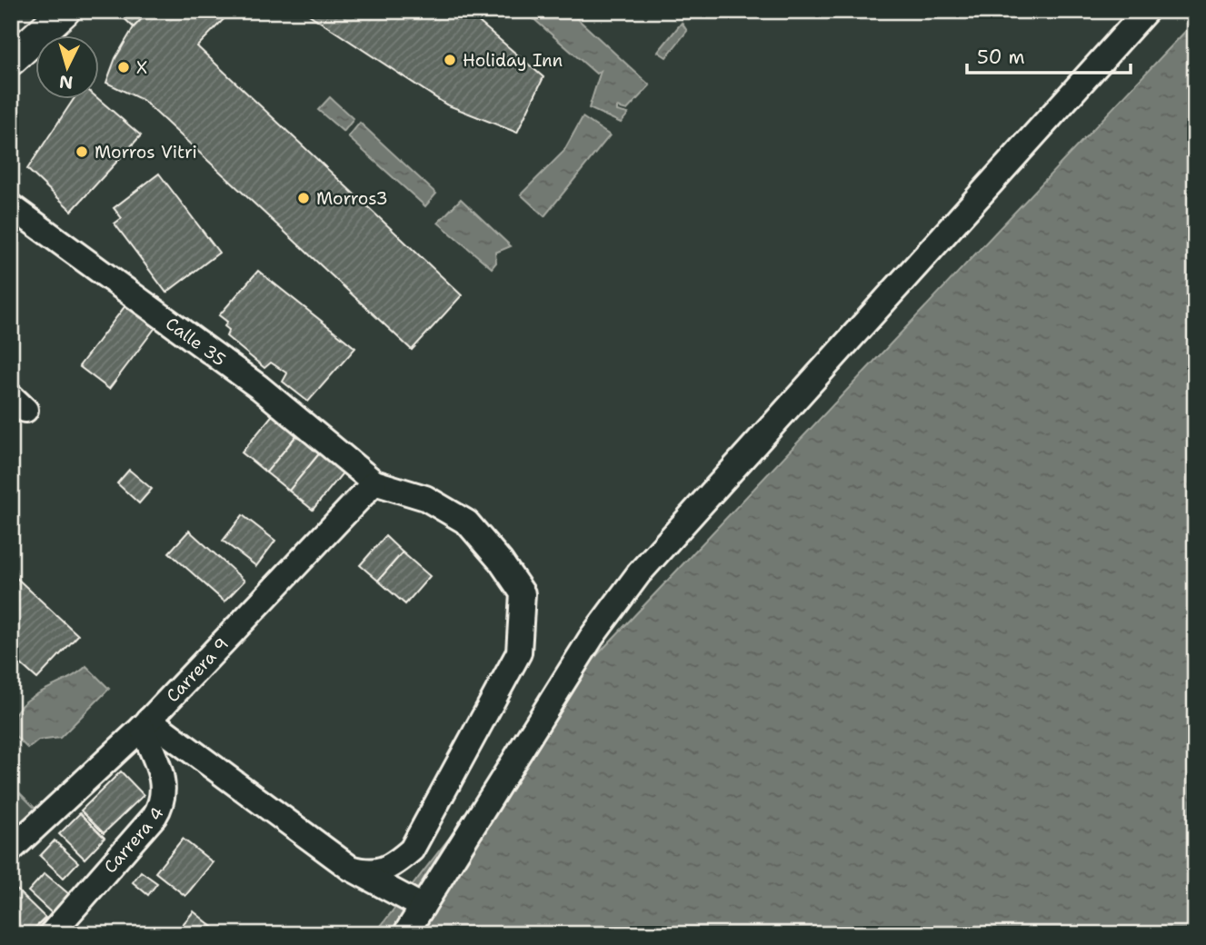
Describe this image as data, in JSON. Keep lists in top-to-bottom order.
{
  "streets": {
    "street": ["Calle 35", "Carrera 9", "Carrera 4"]
  },
  "crossings": [
    ["Calle 35", "Carrera 9"],
    ["Carrera 9", "Carrera 4"]
  ],
  "places": [
    "Holiday Inn",
    "X",
    "Morros Vitri",
    "Morros3"
  ],
  "scale_bar": "50 m",
  "north": "bottom"
}
